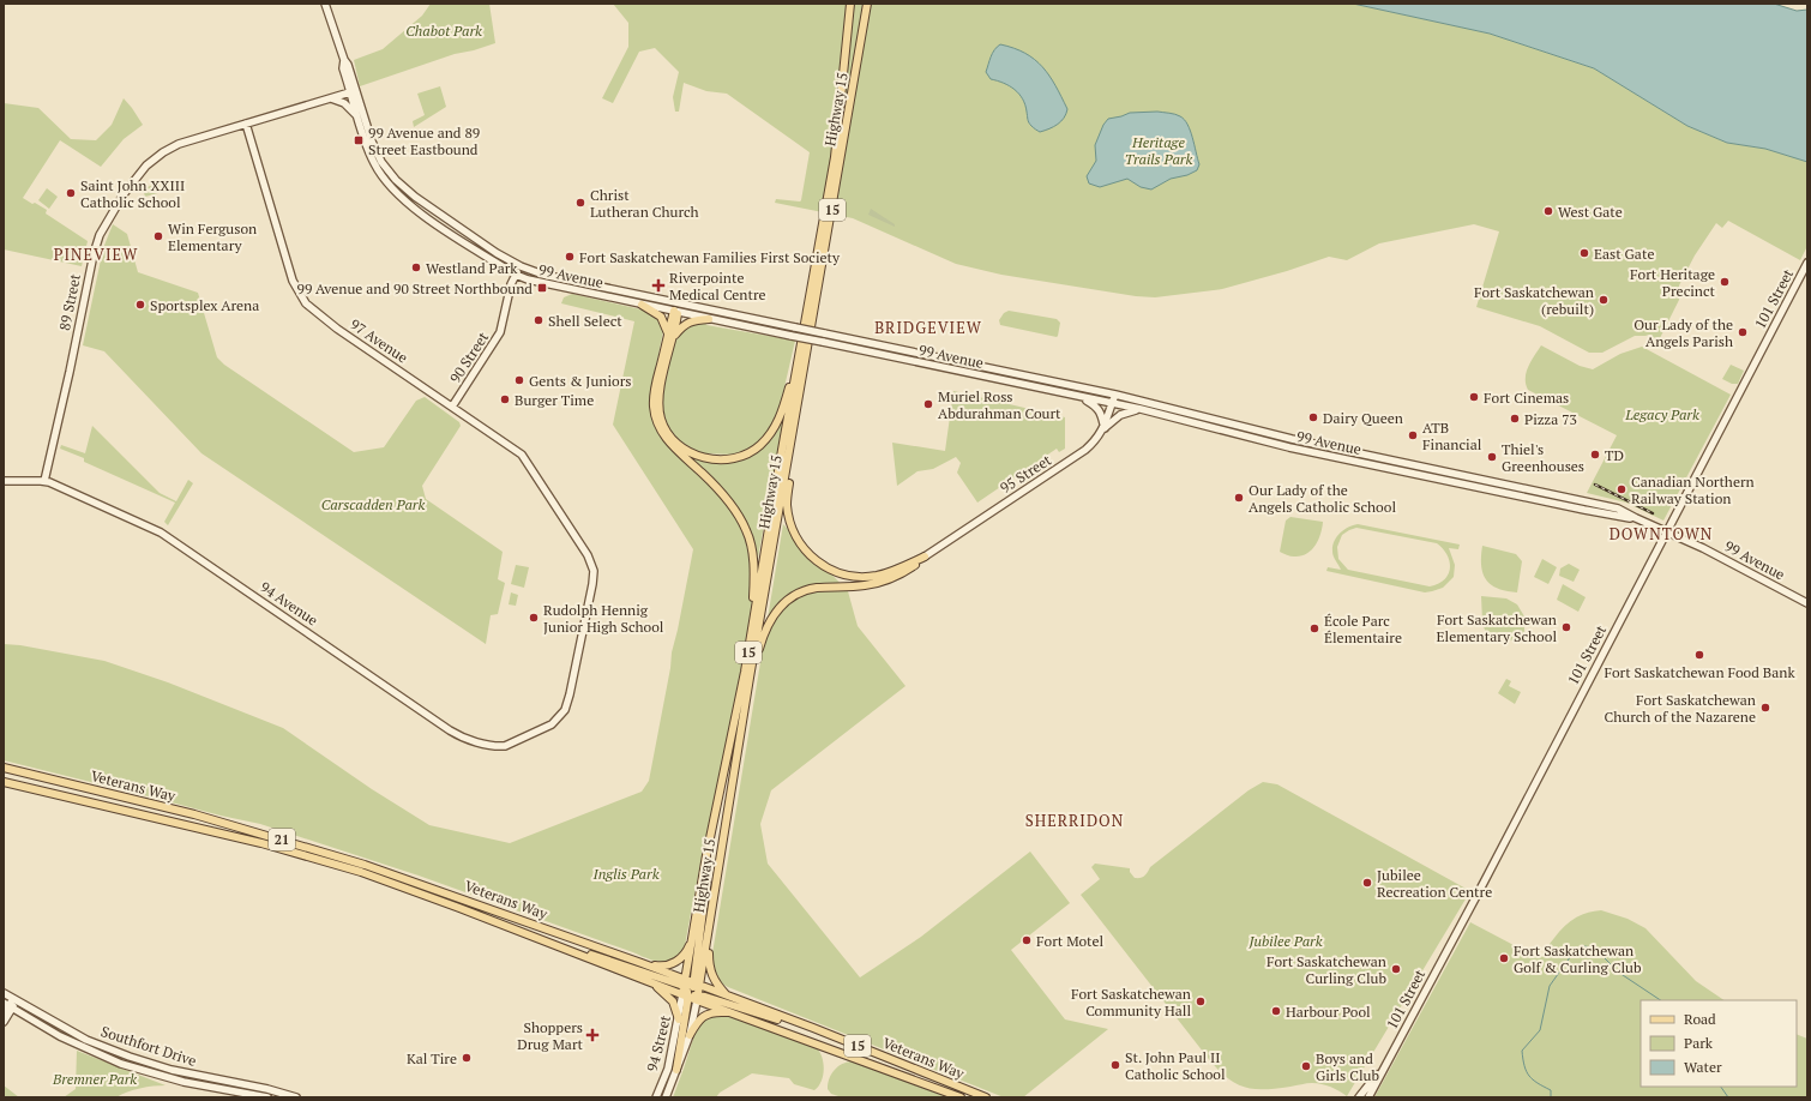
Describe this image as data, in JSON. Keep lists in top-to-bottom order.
{
  "streets": {
    "main road": [
      "Highway 15",
      "15",
      "Veterans Way",
      "21"
    ],
    "street": [
      "99 Avenue",
      "101 Street",
      "89 Street",
      "97 Avenue",
      "90 Street",
      "95 Street",
      "94 Avenue",
      "94 Street",
      "Southfort Drive"
    ]
  },
  "crossings": [
    ["Highway 15", "15"],
    ["Highway 15", "Veterans Way"],
    ["15", "Veterans Way"],
    ["15", "94 Street"],
    ["99 Avenue", "101 Street"],
    ["99 Avenue", "89 Street"],
    ["99 Avenue", "90 Street"],
    ["99 Avenue", "95 Street"],
    ["89 Street", "97 Avenue"],
    ["89 Street", "94 Avenue"],
    ["97 Avenue", "90 Street"],
    ["97 Avenue", "94 Avenue"],
    ["Veterans Way", "94 Street"]
  ],
  "districts": [
    "PINEVIEW",
    "BRIDGEVIEW",
    "DOWNTOWN",
    "SHERRIDON"
  ],
  "parks": [
    "Chabot Park",
    "Heritage Trails Park",
    "Legacy Park",
    "Carscadden Park",
    "Inglis Park",
    "Jubilee Park",
    "Bremner Park"
  ],
  "places": {
    "transit": ["99 Avenue and 89 Street Eastbound", "99 Avenue and 90 Street Northbound"],
    "other": [
      "Saint John XXIII Catholic School",
      "Christ Lutheran Church",
      "West Gate",
      "Win Ferguson Elementary",
      "East Gate",
      "Fort Saskatchewan Families First Society",
      "Westland Park",
      "Fort Heritage Precinct",
      "Fort Saskatchewan (rebuilt)",
      "Sportsplex Arena",
      "Shell Select",
      "Our Lady of the Angels Parish",
      "Gents & Juniors",
      "Fort Cinemas",
      "Burger Time",
      "Muriel Ross Abdurahman Court",
      "Dairy Queen",
      "Pizza 73",
      "ATB Financial",
      "TD",
      "Thiel's Greenhouses",
      "Canadian Northern Railway Station",
      "Our Lady of the Angels Catholic School",
      "Rudolph Hennig Junior High School",
      "Fort Saskatchewan Elementary School",
      "École Parc Élementaire",
      "Fort Saskatchewan Food Bank",
      "Fort Saskatchewan Church of the Nazarene",
      "Jubilee Recreation Centre",
      "Fort Motel",
      "Fort Saskatchewan Golf & Curling Club",
      "Fort Saskatchewan Curling Club",
      "Fort Saskatchewan Community Hall",
      "Harbour Pool",
      "Kal Tire",
      "St. John Paul II Catholic School",
      "Boys and Girls Club"
    ],
    "health": ["Riverpointe Medical Centre", "Shoppers Drug Mart"]
  },
  "legend": ["Road", "Park", "Water"]
}
